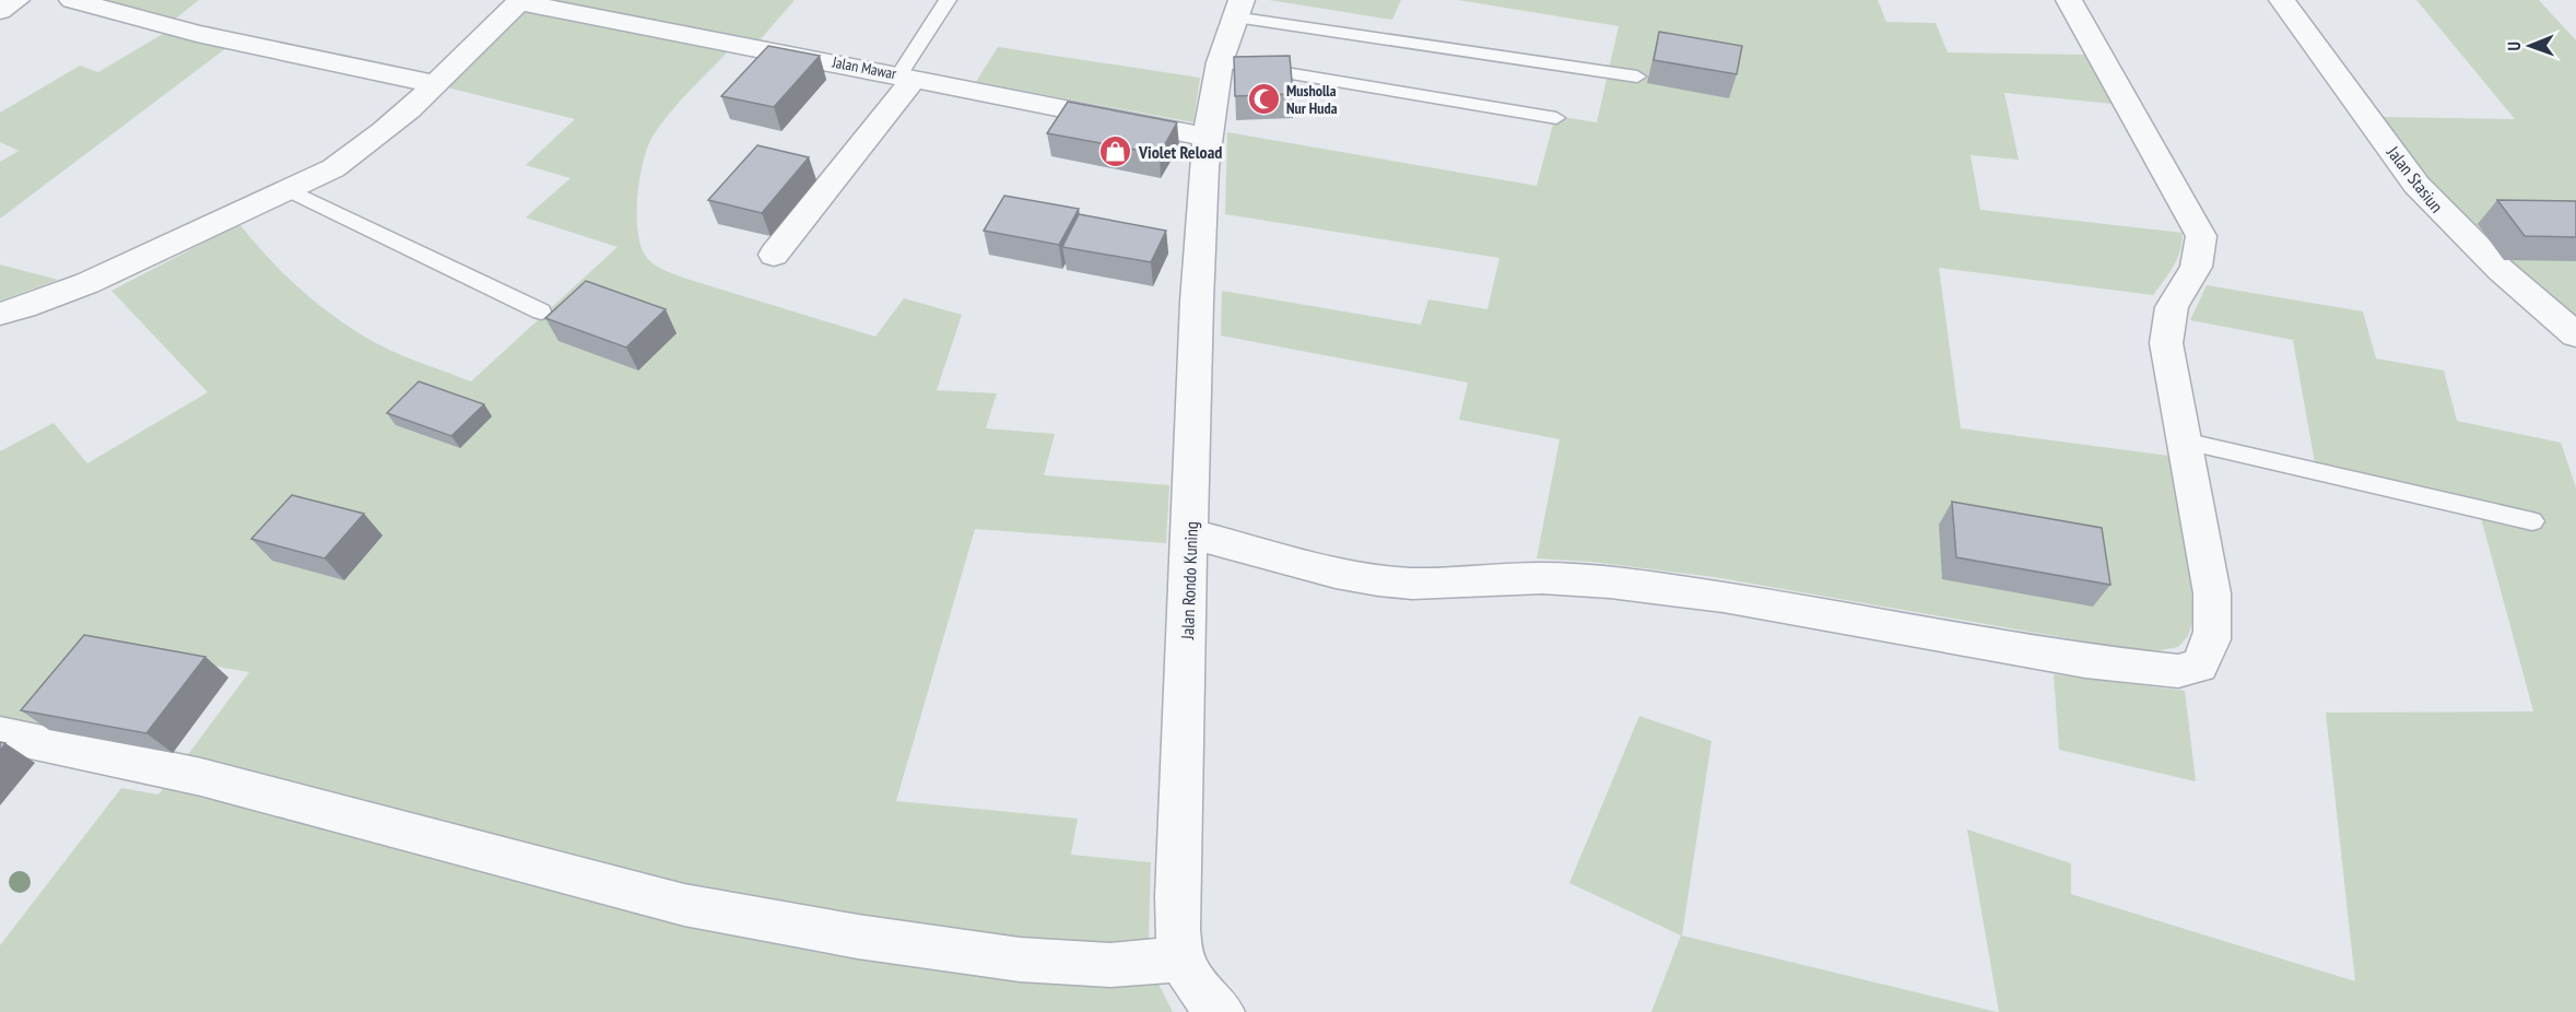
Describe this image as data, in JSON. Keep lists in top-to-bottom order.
{
  "streets": {
    "street": ["Jalan Mawar", "Jalan Stasiun", "Jalan Rondo Kuning"]
  },
  "crossings": [
    ["Jalan Mawar", "Jalan Rondo Kuning"]
  ],
  "places": {
    "mosque": ["Musholla Nur Huda"],
    "shop": ["Violet Reload"]
  },
  "north": "left"
}
